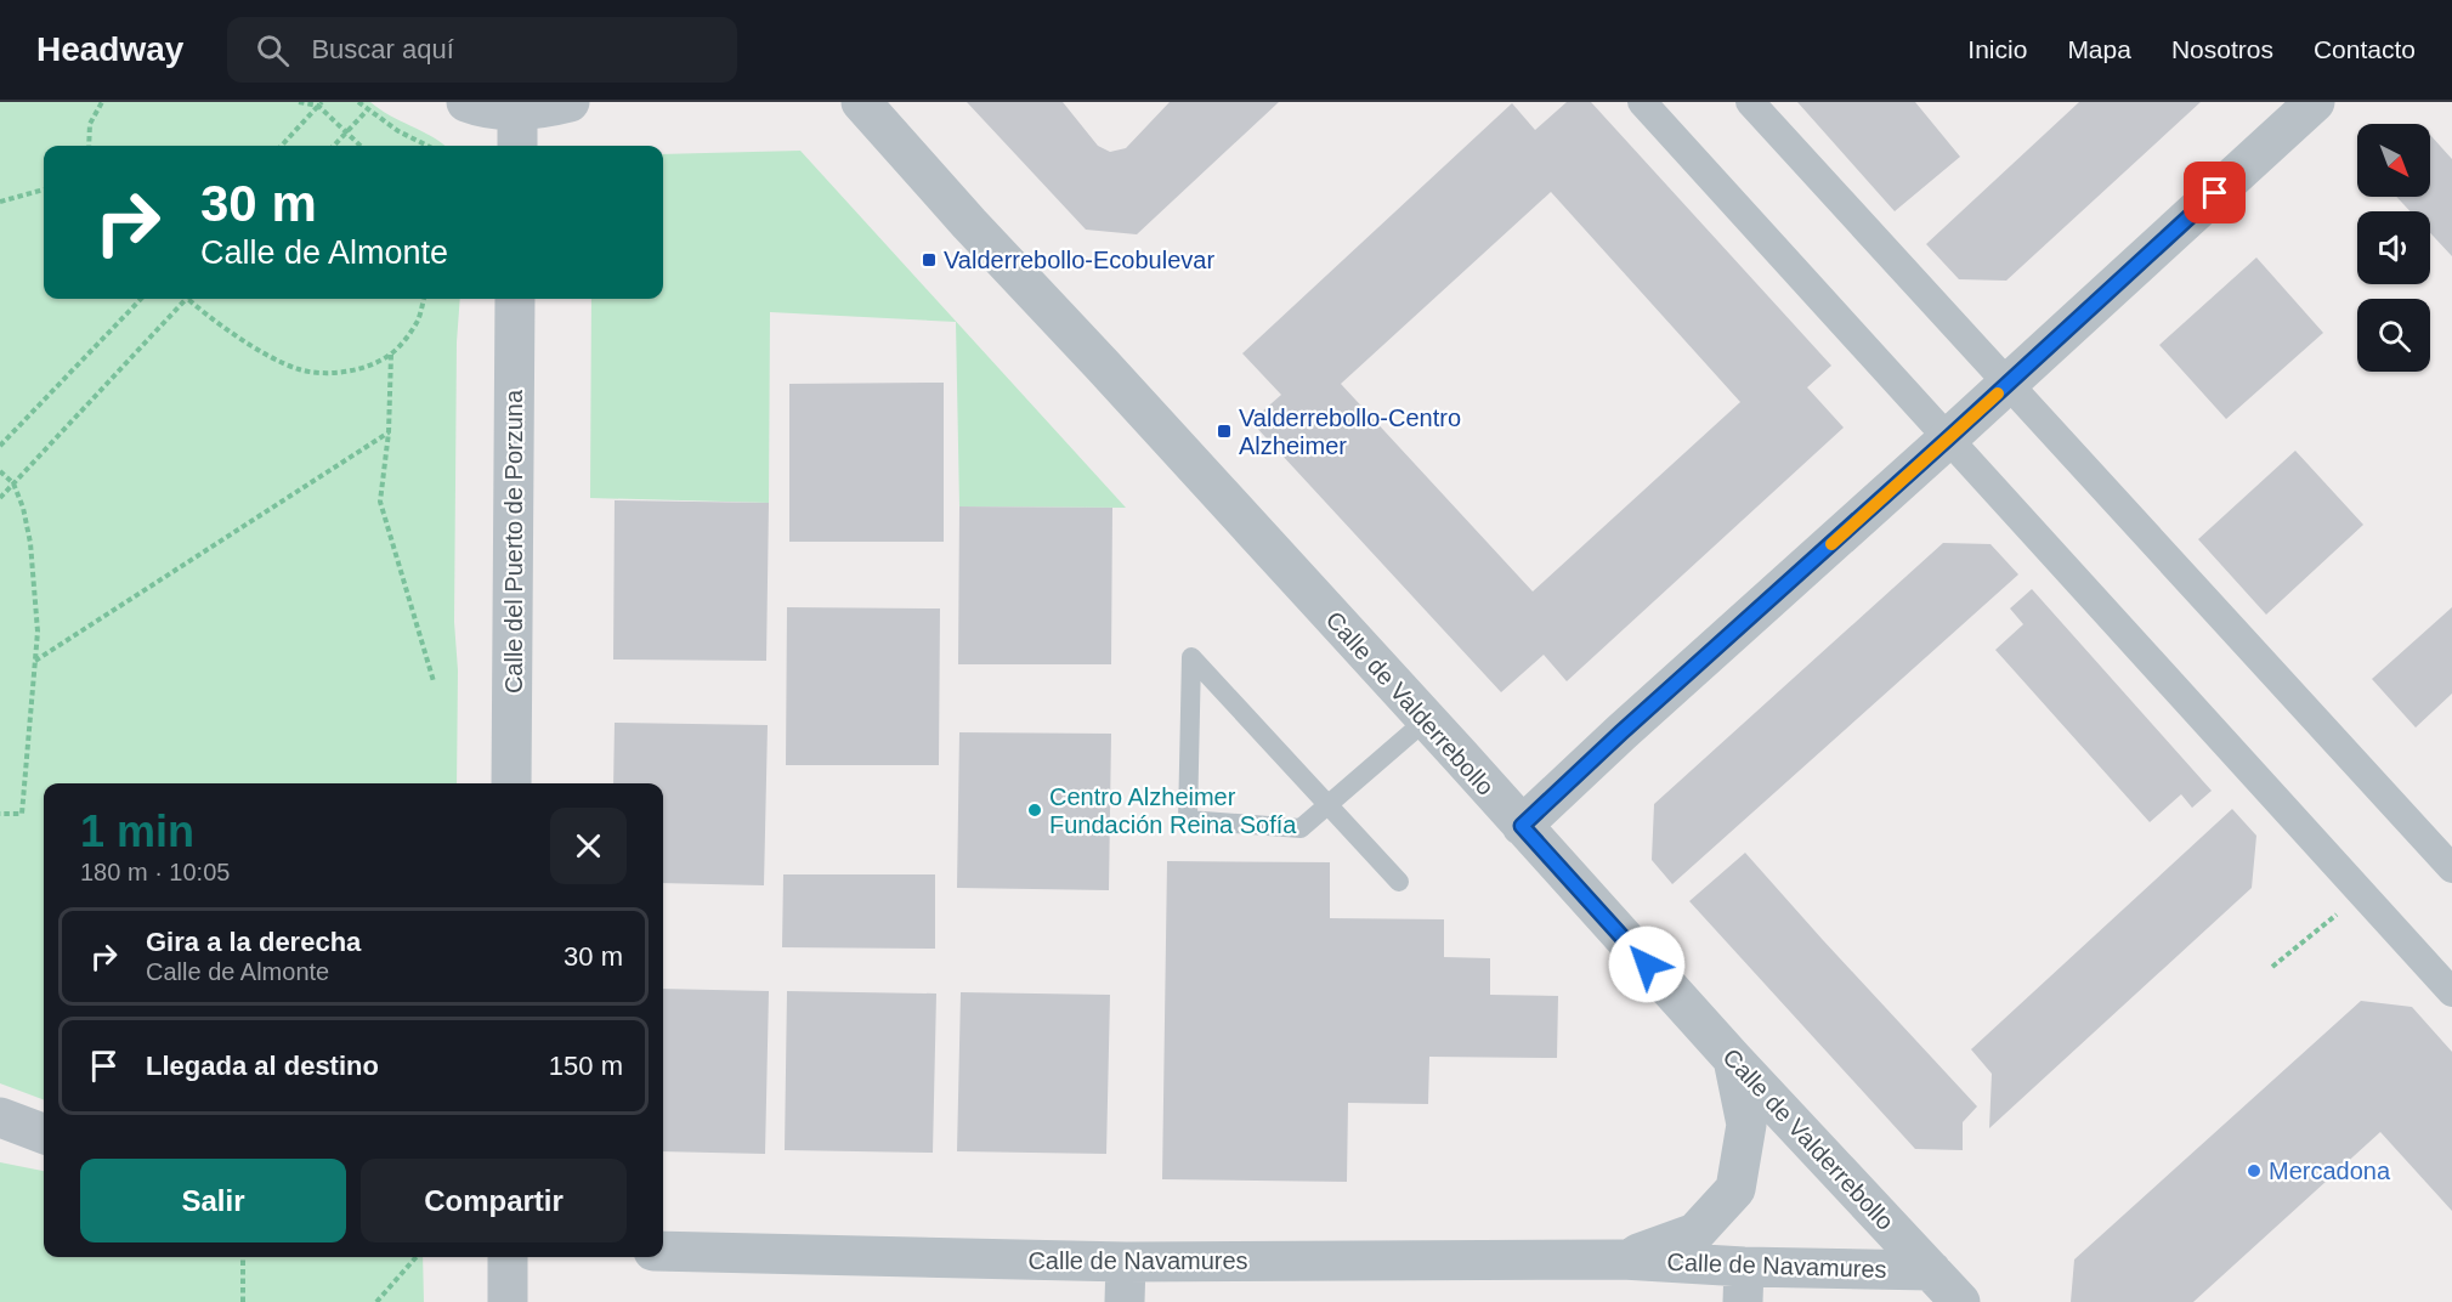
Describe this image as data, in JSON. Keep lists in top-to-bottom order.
{
  "streets": {
    "street": ["Calle del Puerto de Porzuna", "Calle de Valderrebollo", "Calle de Navamures"]
  },
  "crossings": [
    ["Calle de Valderrebollo", "Calle de Navamures"]
  ],
  "places": {
    "transit": ["Valderrebollo-Ecobulevar", "Valderrebollo-Centro Alzheimer"],
    "other": ["Centro Alzheimer Fundación Reina Sofía", "Mercadona"]
  },
  "north": "bottom right",
  "page": {
    "header": "Headway",
    "search": "Buscar aquí",
    "nav": [
      "Inicio",
      "Mapa",
      "Nosotros",
      "Contacto"
    ],
    "turn": ["30 m", "Calle de Almonte"],
    "heading": ["1 min", "180 m · 10:05"],
    "list": [
      {
        "name": "Gira a la derecha",
        "note": "Calle de Almonte",
        "value": "30 m"
      },
      {
        "name": "Llegada al destino",
        "value": "150 m"
      }
    ],
    "buttons": ["Salir", "Compartir"]
  }
}
